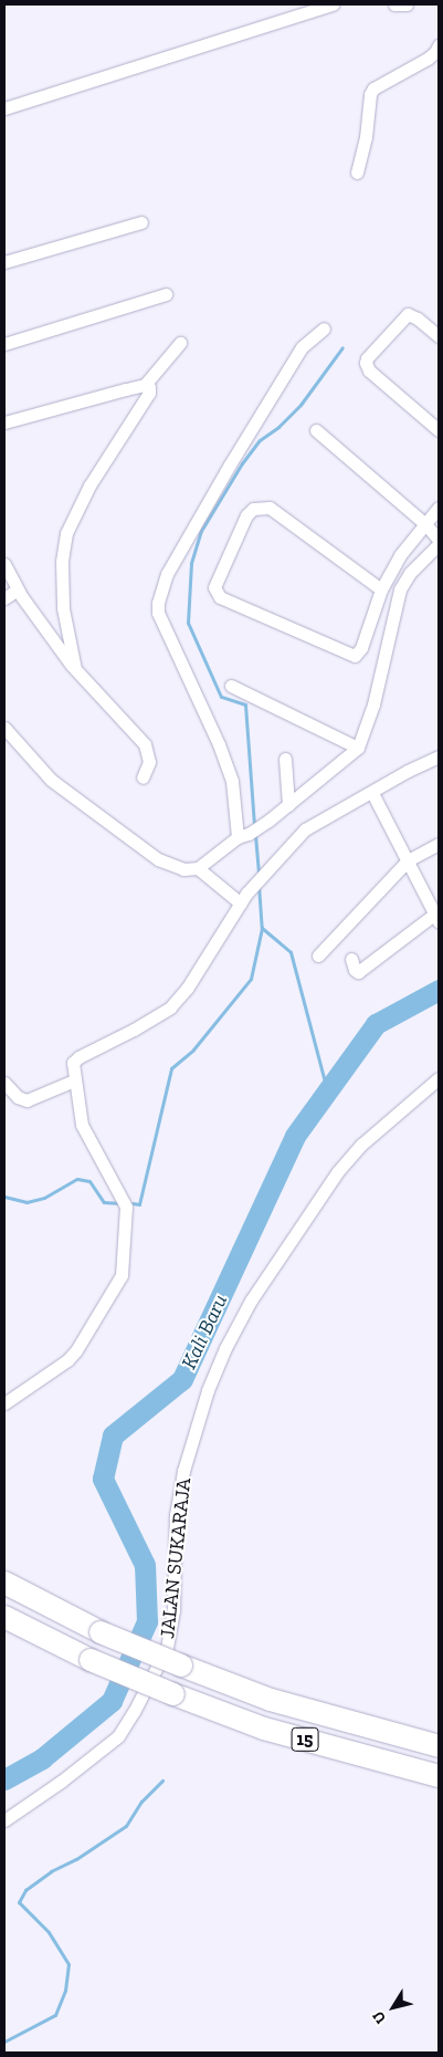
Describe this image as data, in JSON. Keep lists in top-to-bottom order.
{
  "streets": {
    "highway": ["15"],
    "street": ["JALAN SUKARAJA"]
  },
  "water": ["Kali Baru"],
  "north": "bottom left"
}
